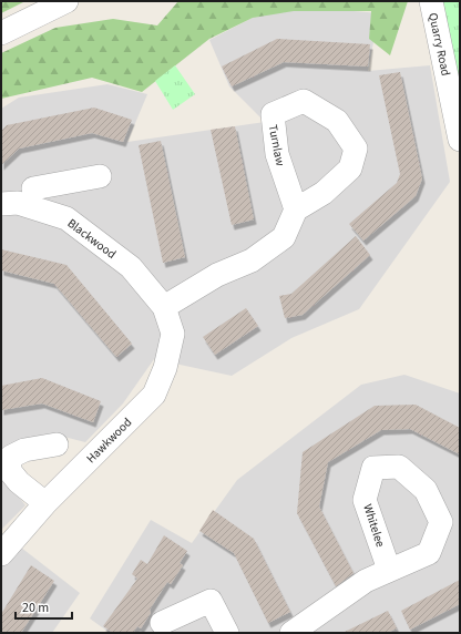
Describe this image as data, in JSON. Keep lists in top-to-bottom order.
{
  "streets": {
    "street": [
      "Quarry Road",
      "Turnlaw",
      "Blackwood",
      "Hawkwood"
    ]
  },
  "crossings": [
    ["Blackwood", "Hawkwood"]
  ],
  "scale_bar": "20 m"
}
